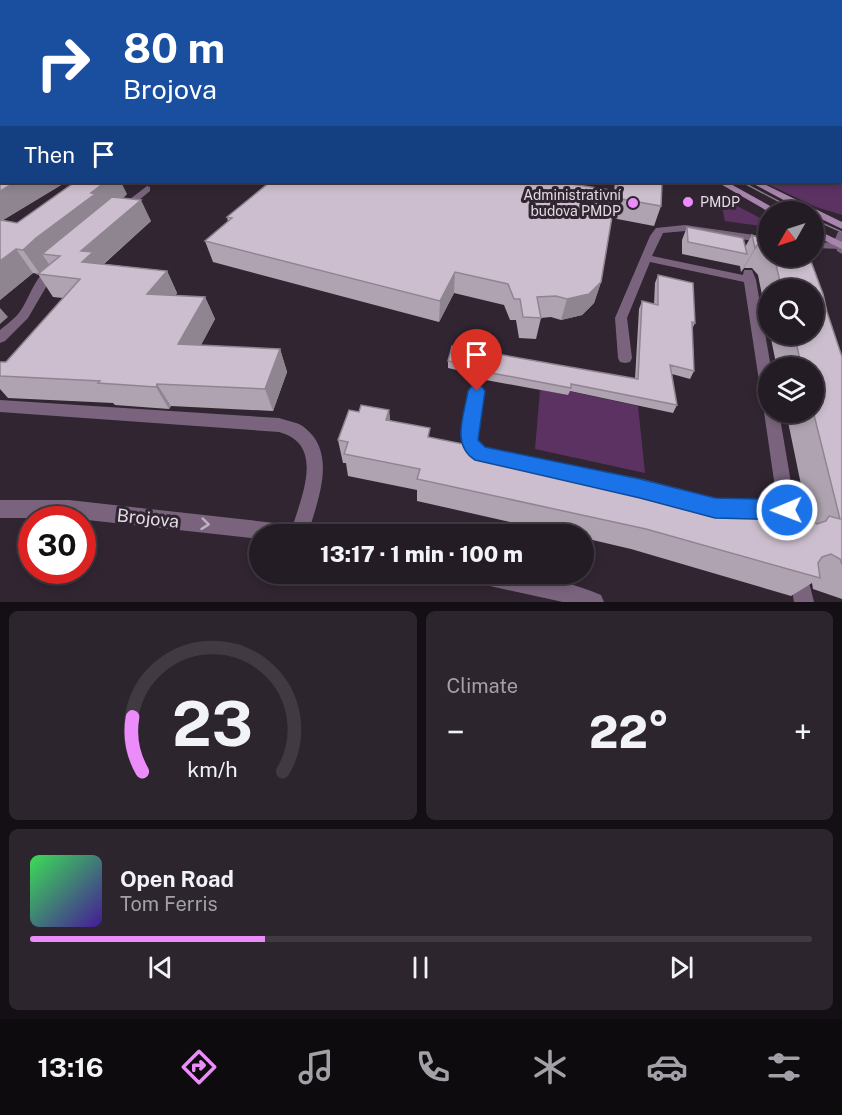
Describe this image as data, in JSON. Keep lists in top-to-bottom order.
{
  "streets": {
    "street": ["Brojova"]
  },
  "one_way": ["Brojova"],
  "places": ["PMDP", "Administrativní budova PMDP"],
  "north": "bottom left",
  "page": {
    "turn": ["80 m", "Brojova"],
    "then": "Then",
    "limit": "30",
    "trip": "13:17 · 1 min · 100 m",
    "tile": "Climate",
    "heat": ["−", "22°", "+"],
    "song": ["Open Road", "Tom Ferris"],
    "tabs": "13:16",
    "gauge": ["23", "km/h"]
  }
}
